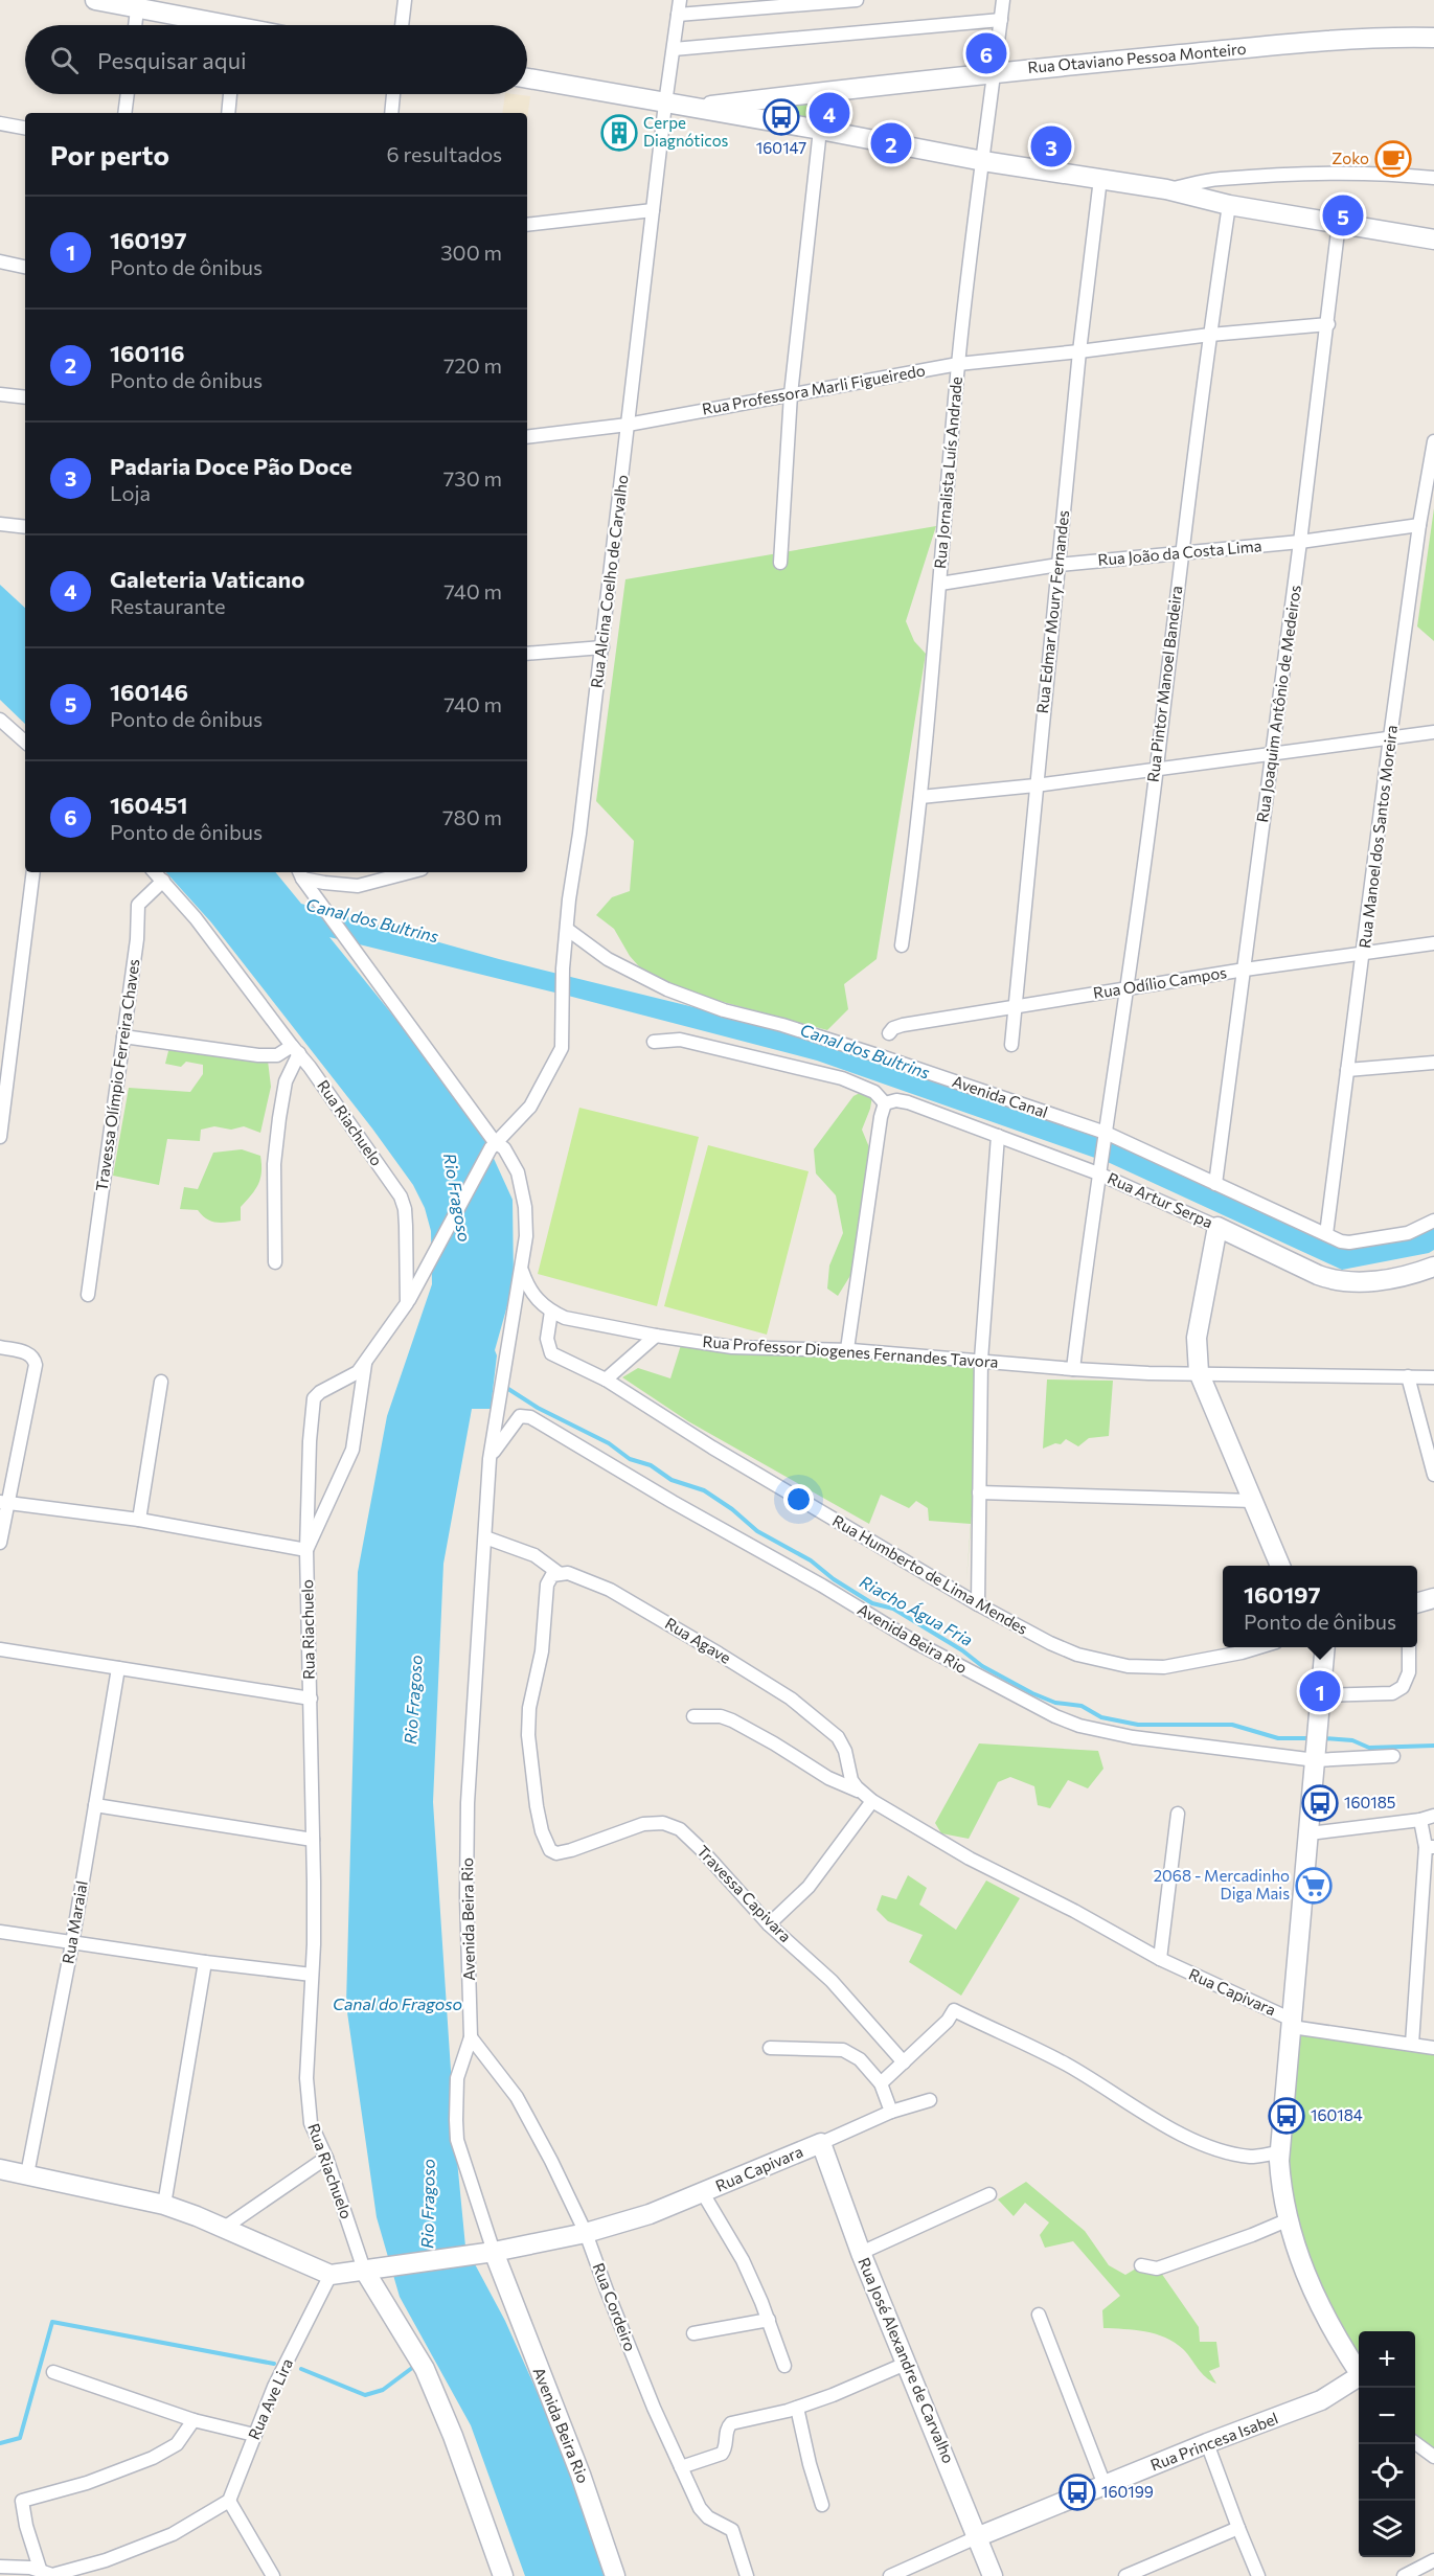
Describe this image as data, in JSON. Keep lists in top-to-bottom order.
{
  "streets": {
    "main road": [
      "Rua Otaviano Pessoa Monteiro",
      "Rua Artur Serpa",
      "Avenida Beira Rio",
      "Rua Capivara",
      "Rua José Alexandre de Carvalho",
      "Rua Princesa Isabel"
    ],
    "street": [
      "Rua Professora Marli Figueiredo",
      "Rua Jornalista Luís Andrade",
      "Rua João da Costa Lima",
      "Rua Alcina Coelho de Carvalho",
      "Rua Edmar Moury Fernandes",
      "Rua Pintor Manoel Bandeira",
      "Rua Joaquim Antônio de Medeiros",
      "Rua Manoel dos Santos Moreira",
      "Rua Odílio Campos",
      "Travessa Olímpio Ferreira Chaves",
      "Avenida Canal",
      "Rua Riachuelo",
      "Rua Professor Diogenes Fernandes Tavora",
      "Rua Humberto de Lima Mendes",
      "Rua Agave",
      "Travessa Capivara",
      "Rua Maraial",
      "Rua Cordeiro",
      "Rua Ave Lira"
    ]
  },
  "crossings": [
    ["Rua Otaviano Pessoa Monteiro", "Rua Jornalista Luís Andrade"],
    ["Rua Professora Marli Figueiredo", "Rua Jornalista Luís Andrade"],
    ["Rua Professora Marli Figueiredo", "Rua Alcina Coelho de Carvalho"],
    ["Rua Professora Marli Figueiredo", "Rua Edmar Moury Fernandes"],
    ["Rua Professora Marli Figueiredo", "Rua Pintor Manoel Bandeira"],
    ["Rua Professora Marli Figueiredo", "Rua Joaquim Antônio de Medeiros"],
    ["Rua Jornalista Luís Andrade", "Rua João da Costa Lima"],
    ["Rua João da Costa Lima", "Rua Edmar Moury Fernandes"],
    ["Rua João da Costa Lima", "Rua Pintor Manoel Bandeira"],
    ["Rua João da Costa Lima", "Rua Joaquim Antônio de Medeiros"],
    ["Rua João da Costa Lima", "Rua Manoel dos Santos Moreira"],
    ["Rua Alcina Coelho de Carvalho", "Avenida Canal"],
    ["Rua Alcina Coelho de Carvalho", "Rua Riachuelo"],
    ["Rua Edmar Moury Fernandes", "Rua Odílio Campos"],
    ["Rua Pintor Manoel Bandeira", "Rua Odílio Campos"],
    ["Rua Pintor Manoel Bandeira", "Avenida Canal"],
    ["Rua Pintor Manoel Bandeira", "Rua Artur Serpa"],
    ["Rua Pintor Manoel Bandeira", "Rua Professor Diogenes Fernandes Tavora"],
    ["Rua Joaquim Antônio de Medeiros", "Rua Odílio Campos"],
    ["Rua Joaquim Antônio de Medeiros", "Avenida Canal"],
    ["Rua Manoel dos Santos Moreira", "Rua Odílio Campos"],
    ["Rua Manoel dos Santos Moreira", "Avenida Canal"],
    ["Travessa Olímpio Ferreira Chaves", "Rua Riachuelo"],
    ["Rua Professor Diogenes Fernandes Tavora", "Rua Humberto de Lima Mendes"],
    ["Rua Professor Diogenes Fernandes Tavora", "Avenida Beira Rio"],
    ["Avenida Beira Rio", "Rua Capivara"],
    ["Avenida Beira Rio", "Rua Cordeiro"],
    ["Rua Agave", "Travessa Capivara"],
    ["Rua Agave", "Rua Capivara"],
    ["Rua Capivara", "Rua Cordeiro"],
    ["Rua Capivara", "Rua José Alexandre de Carvalho"],
    ["Rua José Alexandre de Carvalho", "Rua Princesa Isabel"]
  ],
  "water": [
    "Canal dos Bultrins",
    "Rio Fragoso",
    "Riacho Água Fria",
    "Canal do Fragoso"
  ],
  "places": {
    "bus stop": [
      "160147",
      "160185",
      "160184",
      "160199"
    ],
    "building": ["Cerpe Diagnóticos"],
    "cafe": ["Zoko"],
    "supermarket": ["2068 - Mercadinho Diga Mais"]
  },
  "page": {
    "search": "Pesquisar aqui",
    "pins": [
      "6",
      "4",
      "2",
      "3",
      "5",
      "1"
    ],
    "heading": ["Por perto", "6 resultados"],
    "list": [
      {
        "mark": "1",
        "name": "160197",
        "note": "Ponto de ônibus",
        "value": "300 m"
      },
      {
        "mark": "2",
        "name": "160116",
        "note": "Ponto de ônibus",
        "value": "720 m"
      },
      {
        "mark": "3",
        "name": "Padaria Doce Pão Doce",
        "note": "Loja",
        "value": "730 m"
      },
      {
        "mark": "4",
        "name": "Galeteria Vaticano",
        "note": "Restaurante",
        "value": "740 m"
      },
      {
        "mark": "5",
        "name": "160146",
        "note": "Ponto de ônibus",
        "value": "740 m"
      },
      {
        "mark": "6",
        "name": "160451",
        "note": "Ponto de ônibus",
        "value": "780 m"
      }
    ],
    "popup": ["160197", "Ponto de ônibus"],
    "map_buttons": ["+", "−"]
  }
}
